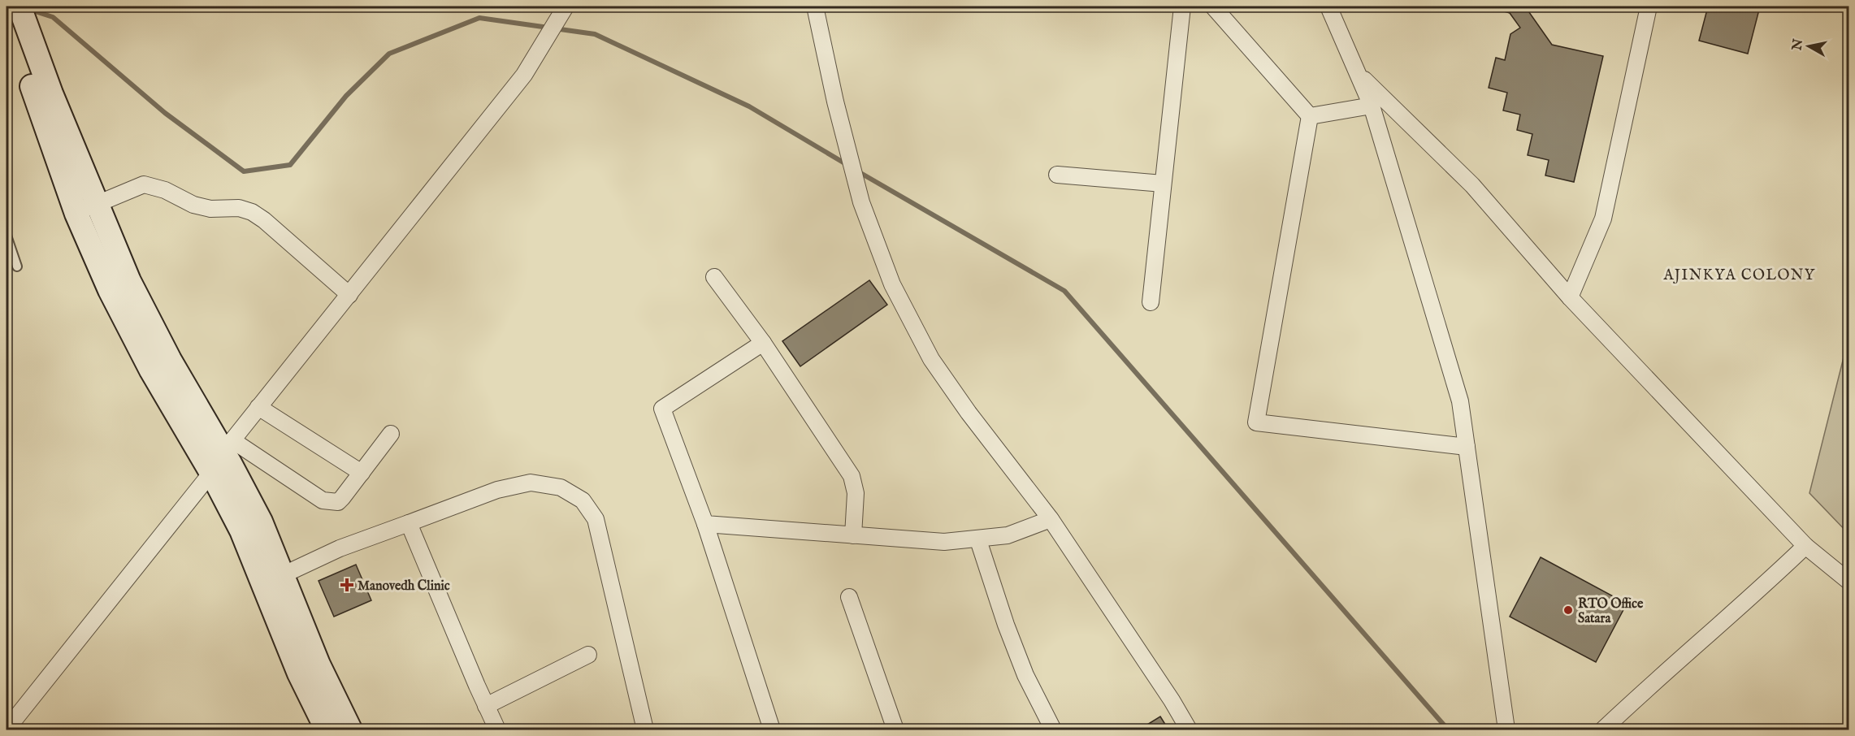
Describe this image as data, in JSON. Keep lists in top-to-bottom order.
{
  "districts": ["AJINKYA COLONY"],
  "places": {
    "health": ["Manovedh Clinic"],
    "other": ["RTO Office Satara"]
  },
  "north": "left"
}
